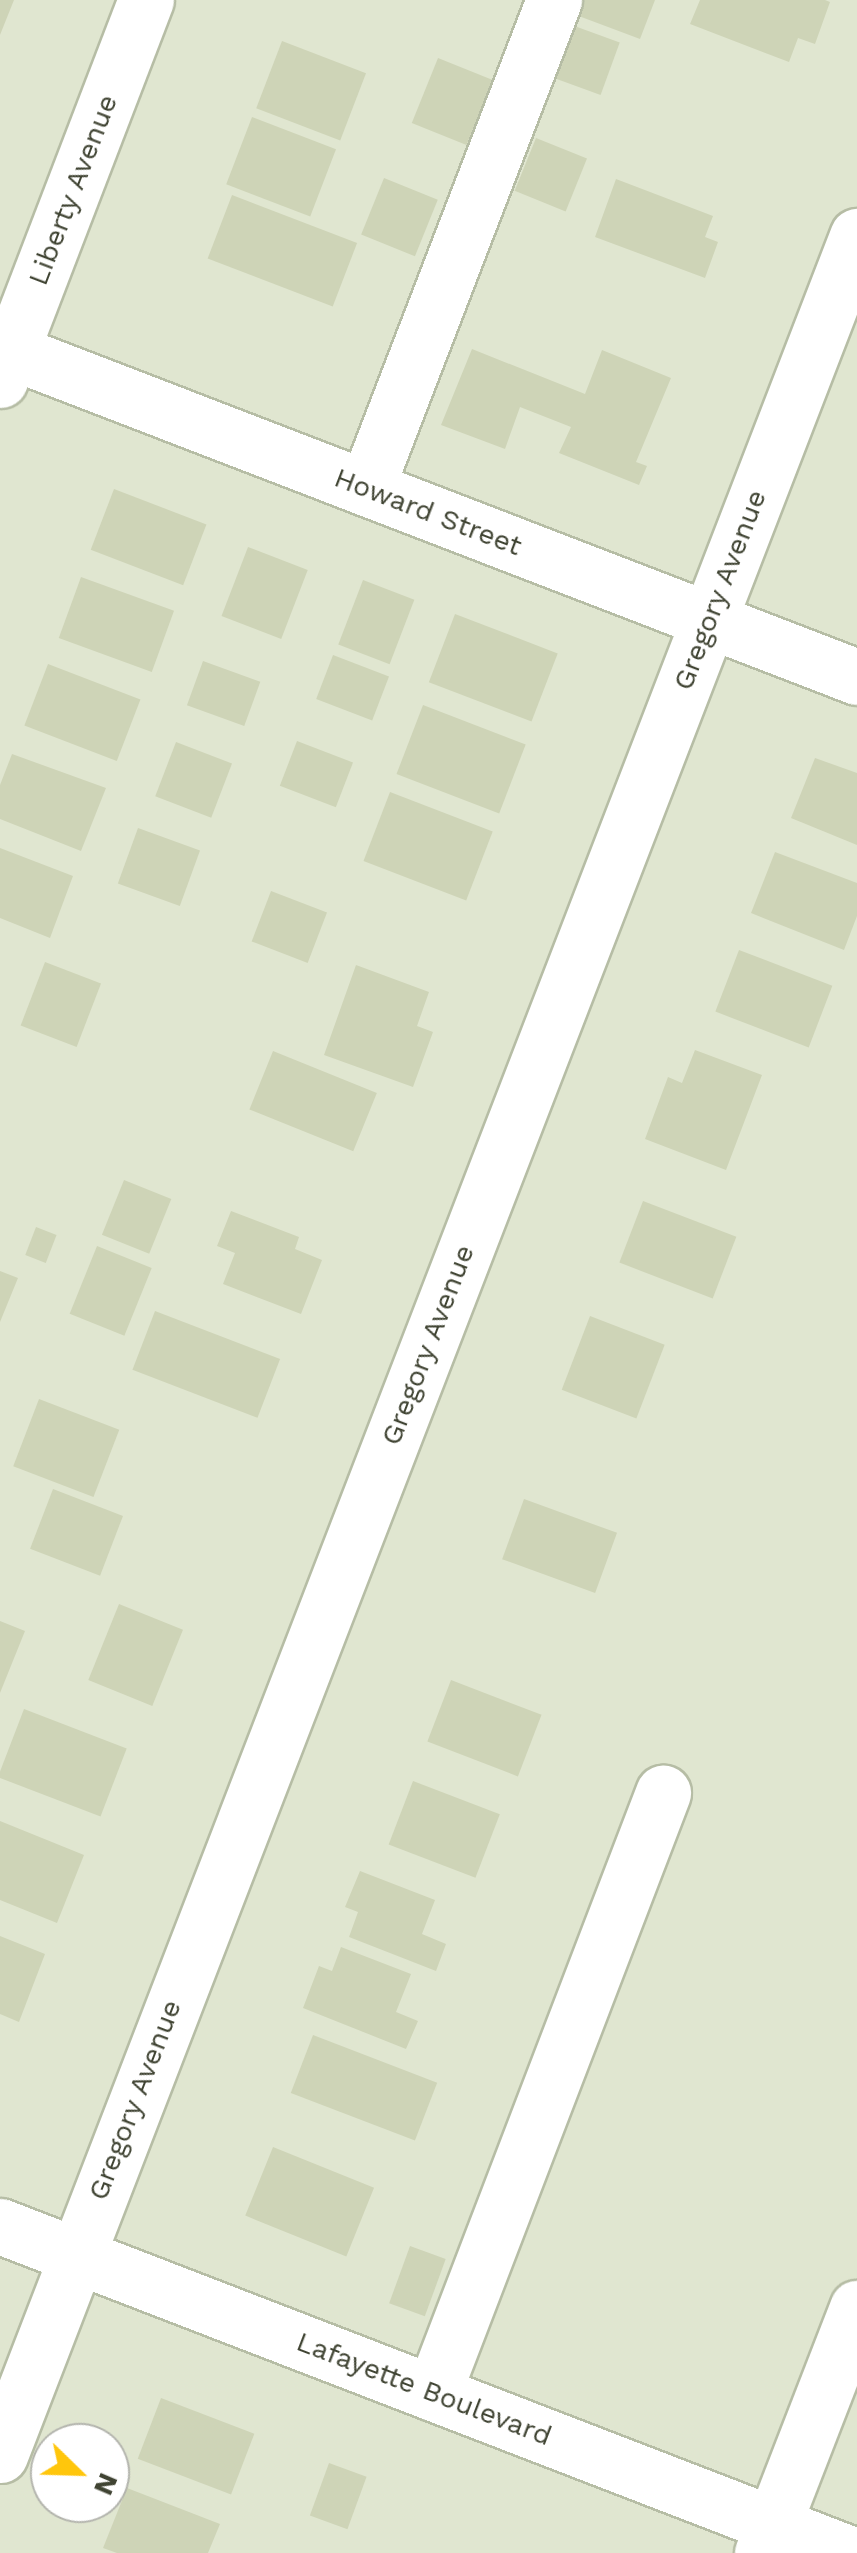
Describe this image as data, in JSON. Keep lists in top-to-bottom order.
{
  "streets": {
    "street": [
      "Liberty Avenue",
      "Howard Street",
      "Gregory Avenue",
      "Lafayette Boulevard"
    ]
  },
  "crossings": [
    ["Liberty Avenue", "Howard Street"],
    ["Howard Street", "Gregory Avenue"],
    ["Gregory Avenue", "Lafayette Boulevard"]
  ],
  "north": "bottom right"
}
